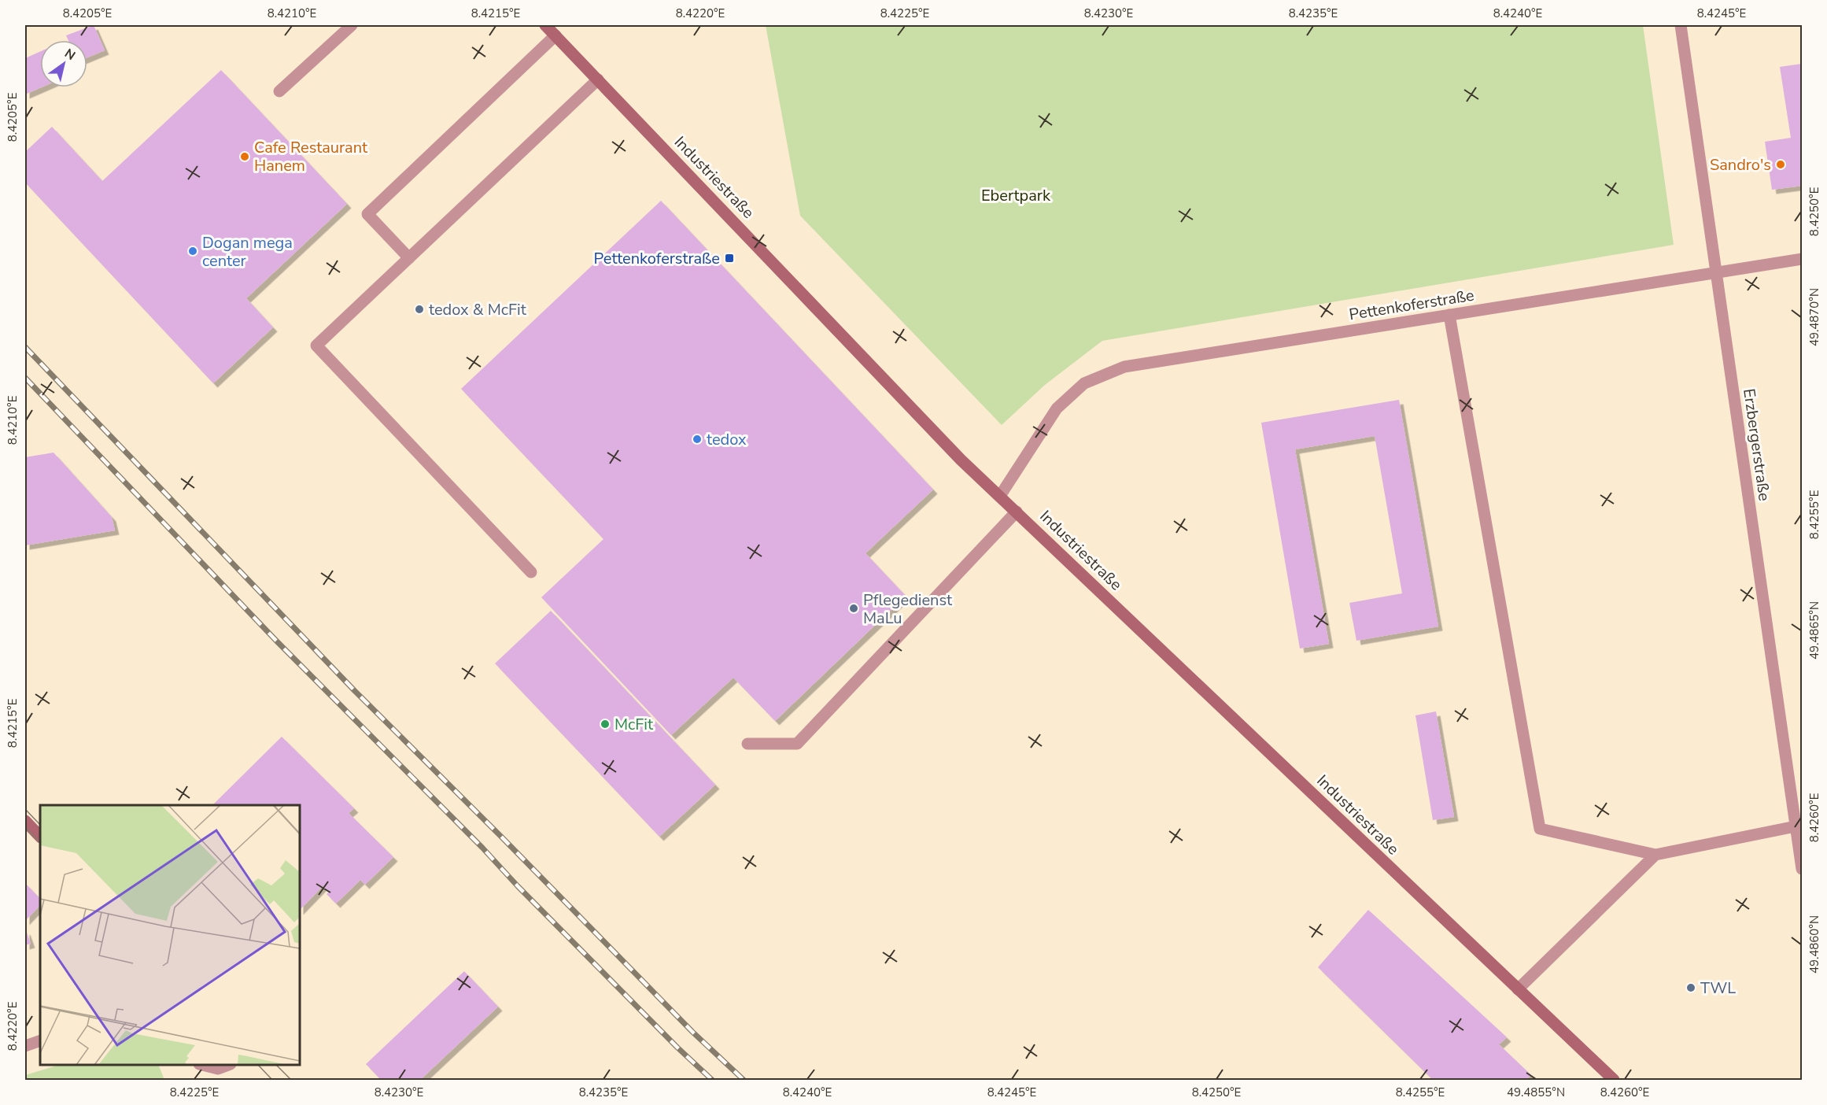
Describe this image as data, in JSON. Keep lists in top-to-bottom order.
{
  "streets": {
    "street": ["Industriestraße", "Pettenkoferstraße", "Erzbergerstraße"]
  },
  "crossings": [
    ["Industriestraße", "Pettenkoferstraße"],
    ["Pettenkoferstraße", "Erzbergerstraße"]
  ],
  "parks": ["Ebertpark"],
  "places": {
    "other": [
      "Cafe Restaurant Hanem",
      "Sandro's",
      "Dogan mega center",
      "tedox & McFit",
      "tedox",
      "Pflegedienst MaLu",
      "McFit",
      "TWL"
    ],
    "transit": ["Pettenkoferstraße"]
  },
  "north": "top right",
  "coordinates": [
    "8.4205°E",
    "8.4210°E",
    "8.4215°E",
    "8.4220°E",
    "8.4225°E",
    "8.4230°E",
    "8.4235°E",
    "8.4240°E",
    "8.4245°E",
    "8.4250°E",
    "49.4870°N",
    "8.4255°E",
    "49.4865°N",
    "8.4260°E",
    "49.4860°N",
    "49.4855°N"
  ]
}
